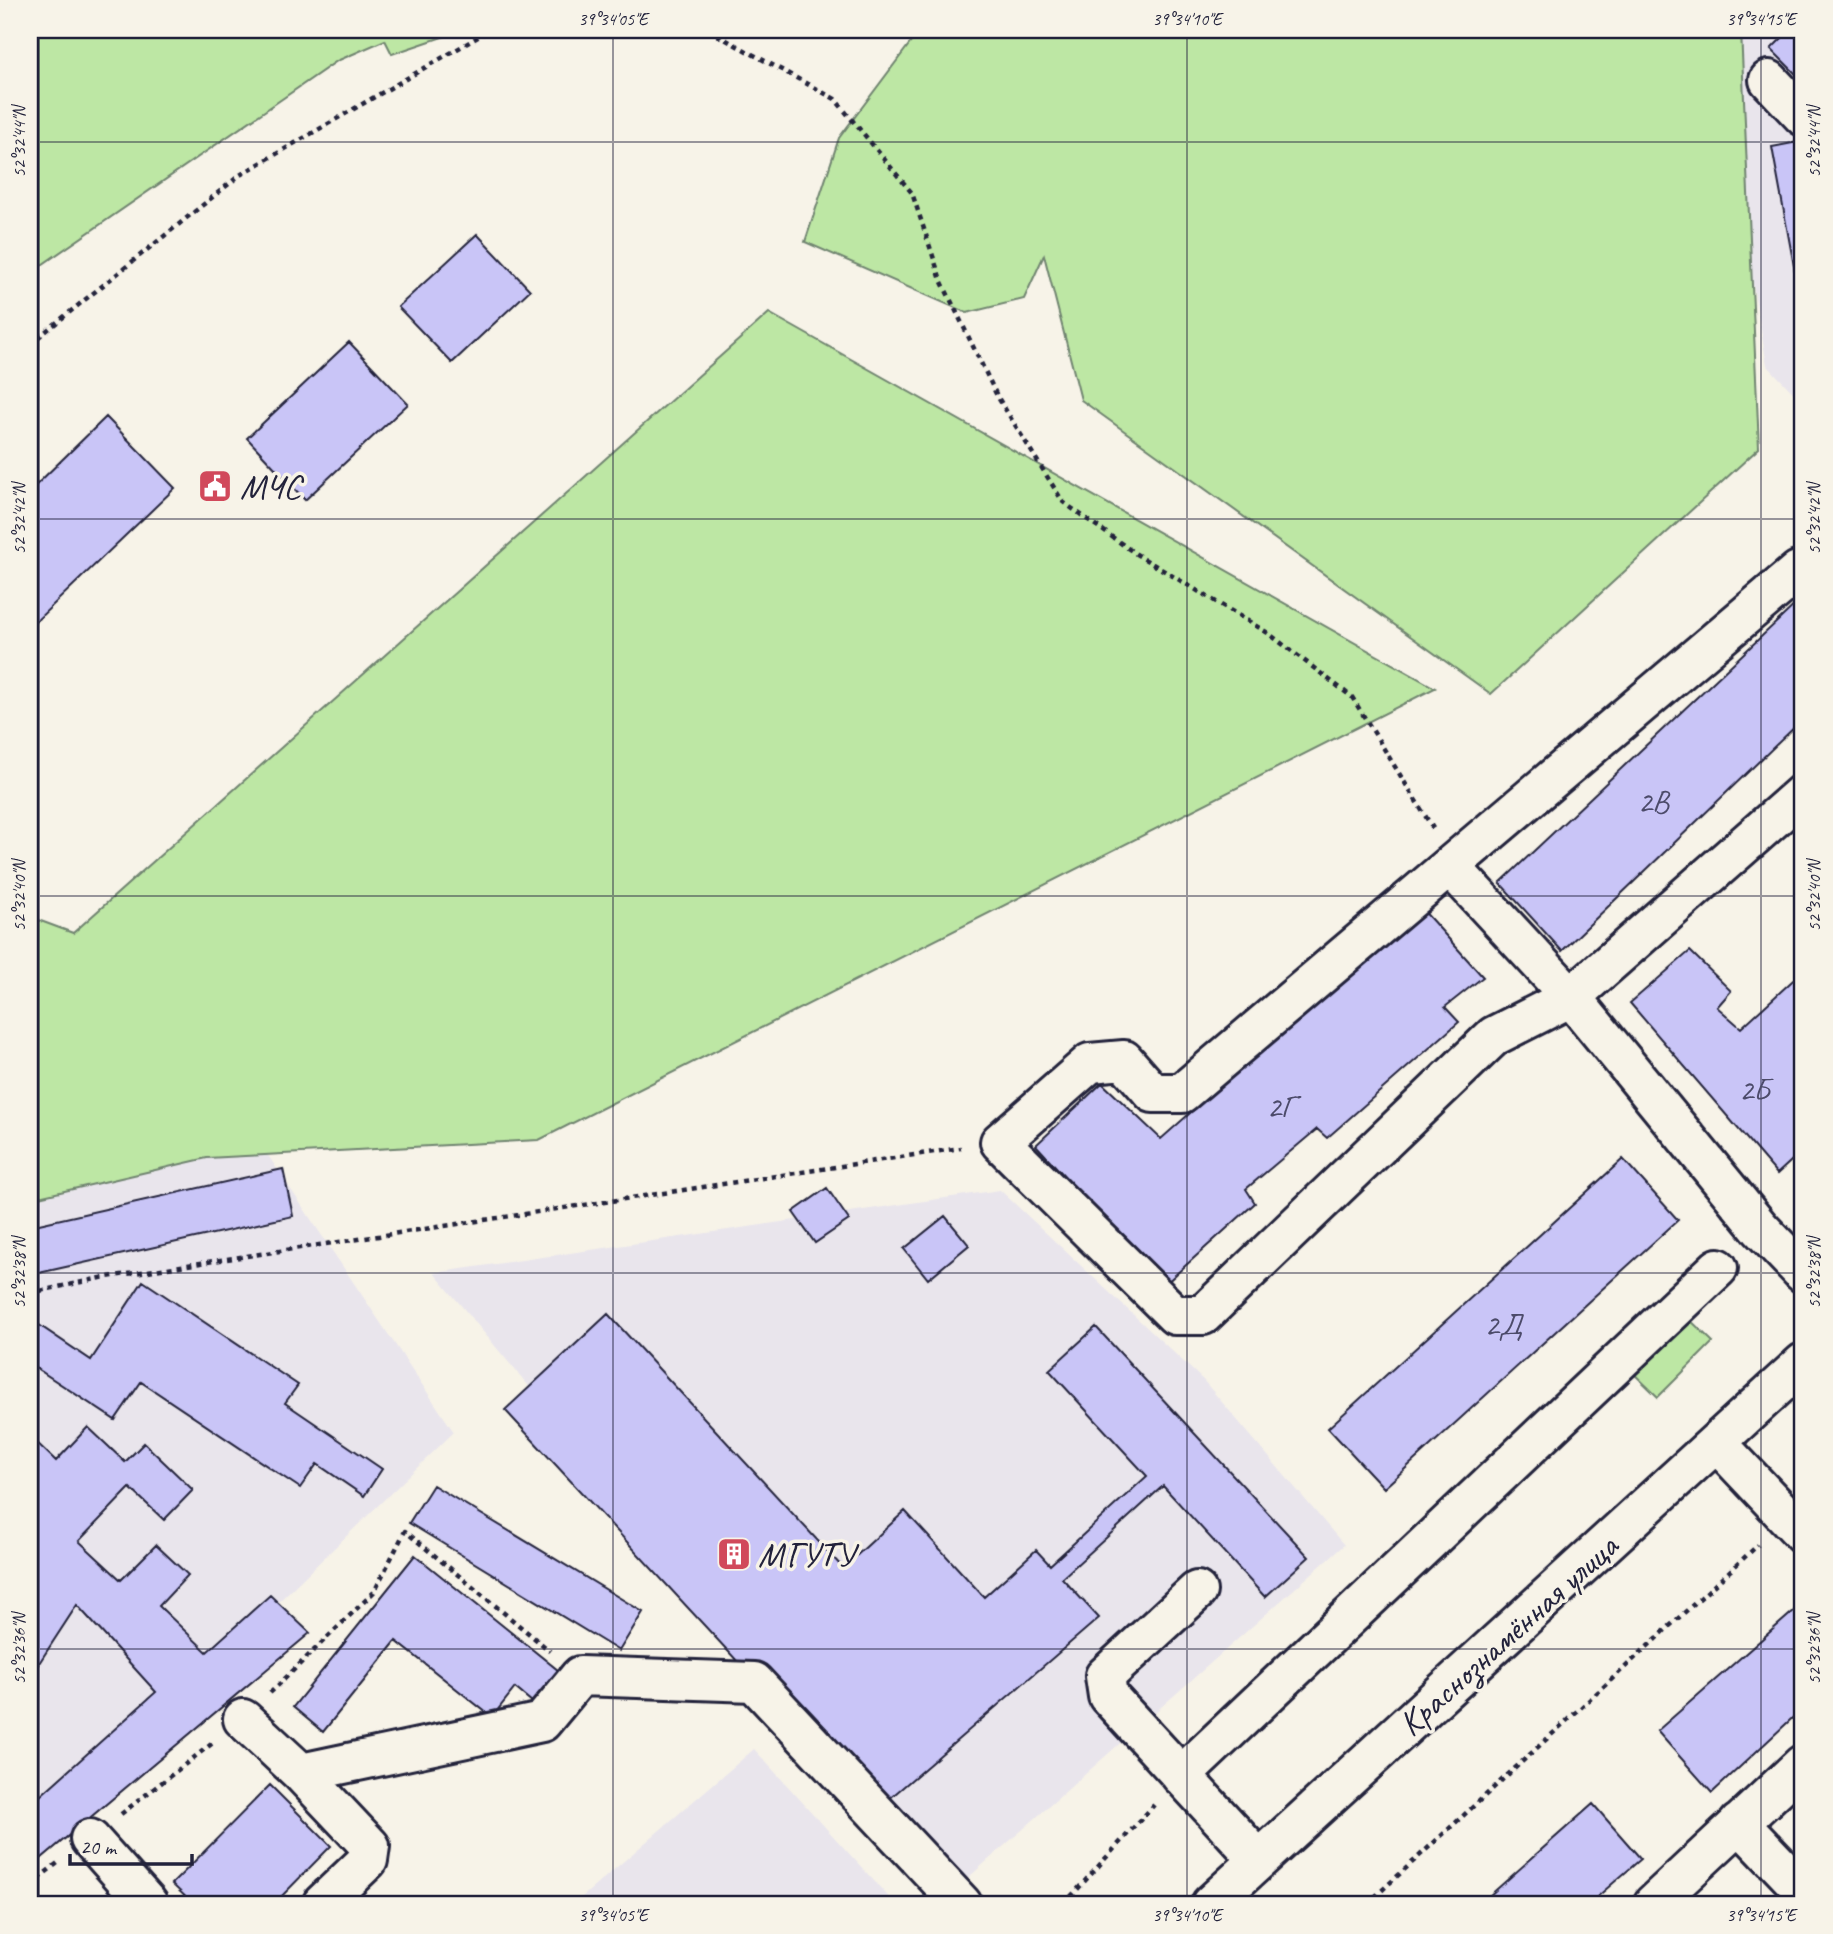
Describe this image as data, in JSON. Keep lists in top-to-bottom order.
{
  "streets": {
    "street": ["Краснознамённая улица"]
  },
  "places": {
    "public building": ["МЧС"],
    "building": ["МГУТУ"]
  },
  "house_numbers": [
    "2В",
    "2Б",
    "2Г",
    "2Д"
  ],
  "scale_bar": "20 m",
  "coordinates": [
    "39°34'05\"E",
    "39°34'10\"E",
    "39°34'15\"E",
    "52°32'44\"N",
    "52°32'42\"N",
    "52°32'40\"N",
    "52°32'38\"N",
    "52°32'36\"N"
  ]
}
